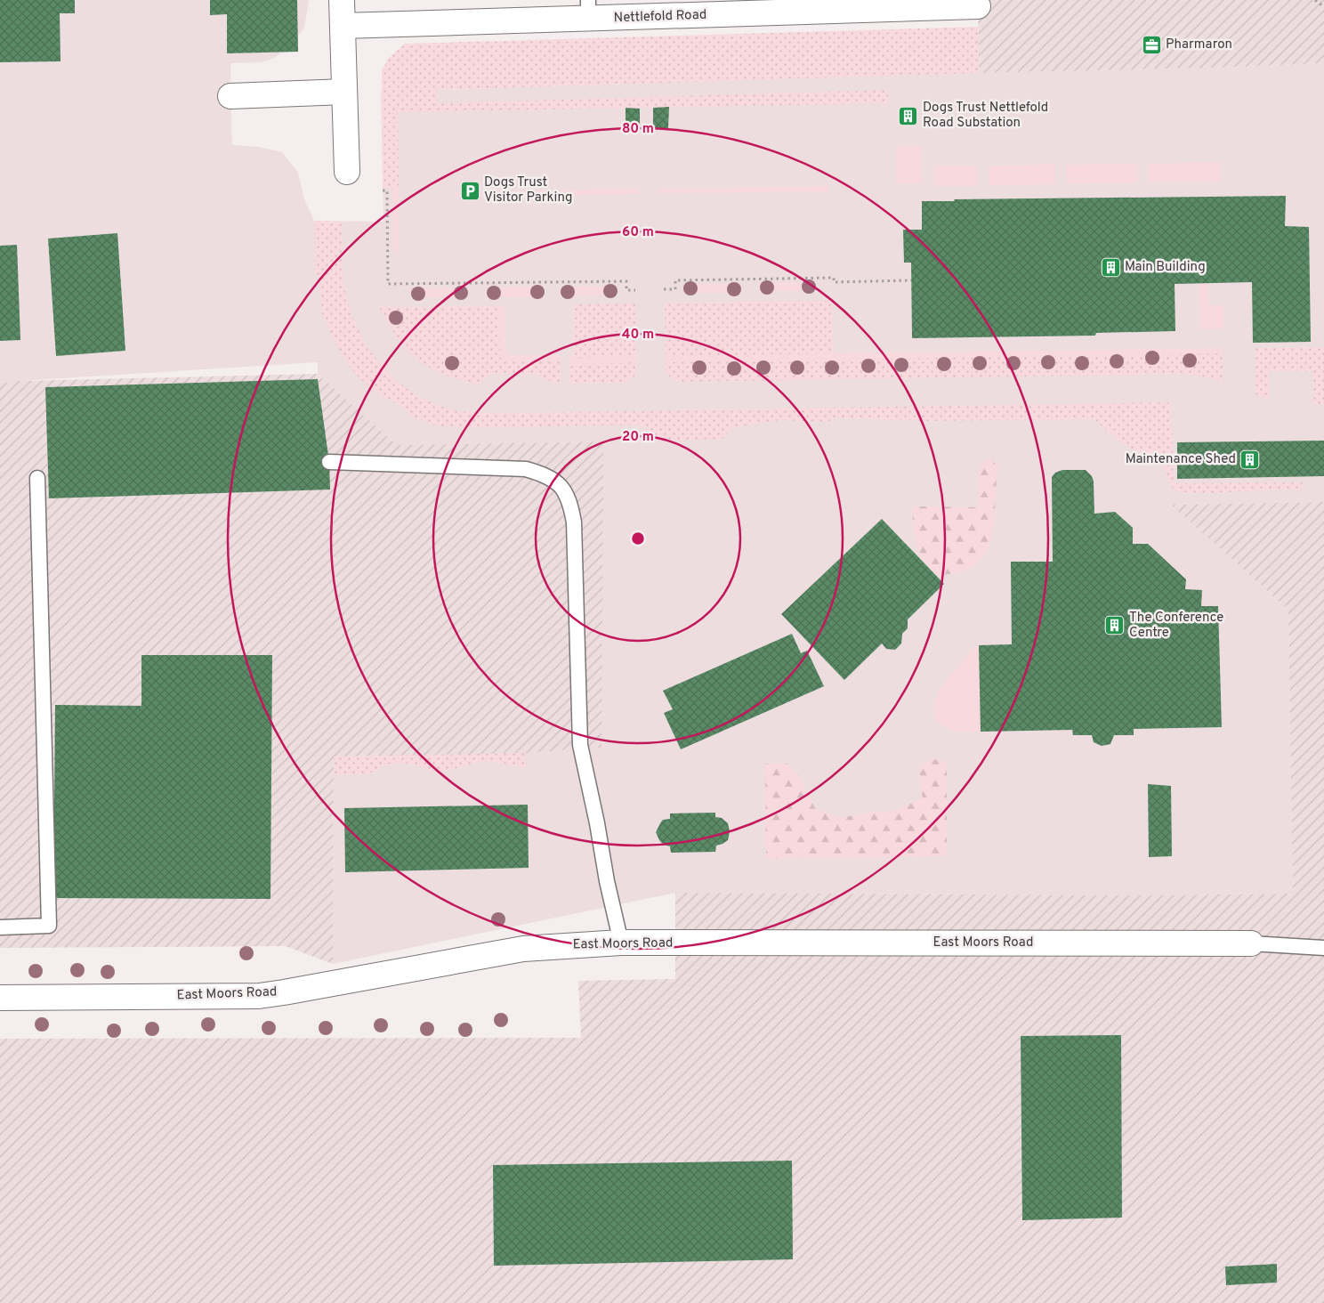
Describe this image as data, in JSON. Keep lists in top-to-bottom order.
{
  "streets": {
    "street": ["Nettlefold Road", "East Moors Road"]
  },
  "places": {
    "office": ["Pharmaron"],
    "building": [
      "Dogs Trust Nettlefold Road Substation",
      "Main Building",
      "Maintenance Shed",
      "The Conference Centre"
    ],
    "parking": ["Dogs Trust Visitor Parking"]
  },
  "rings": [
    "80 m",
    "60 m",
    "40 m",
    "20 m"
  ]
}
